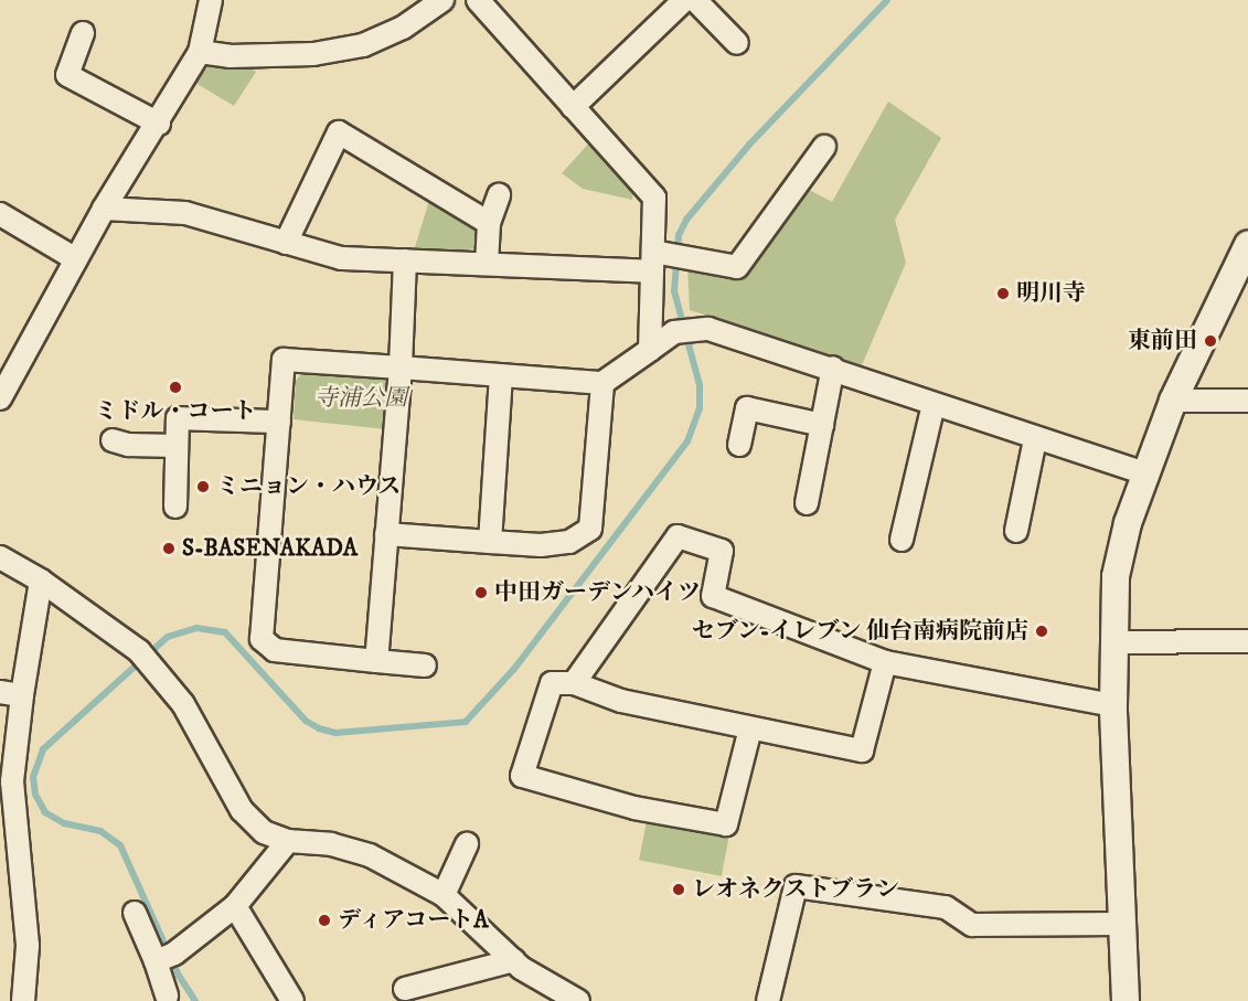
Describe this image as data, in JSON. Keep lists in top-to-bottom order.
{
  "parks": ["寺浦公園"],
  "places": [
    "明川寺",
    "東前田",
    "ミドル・コート",
    "ミニョン・ハウス",
    "S-BASENAKADA",
    "中田ガーデンハイツ",
    "セブン-イレブン 仙台南病院前店",
    "レオネクストブラン",
    "ディアコートA"
  ]
}
